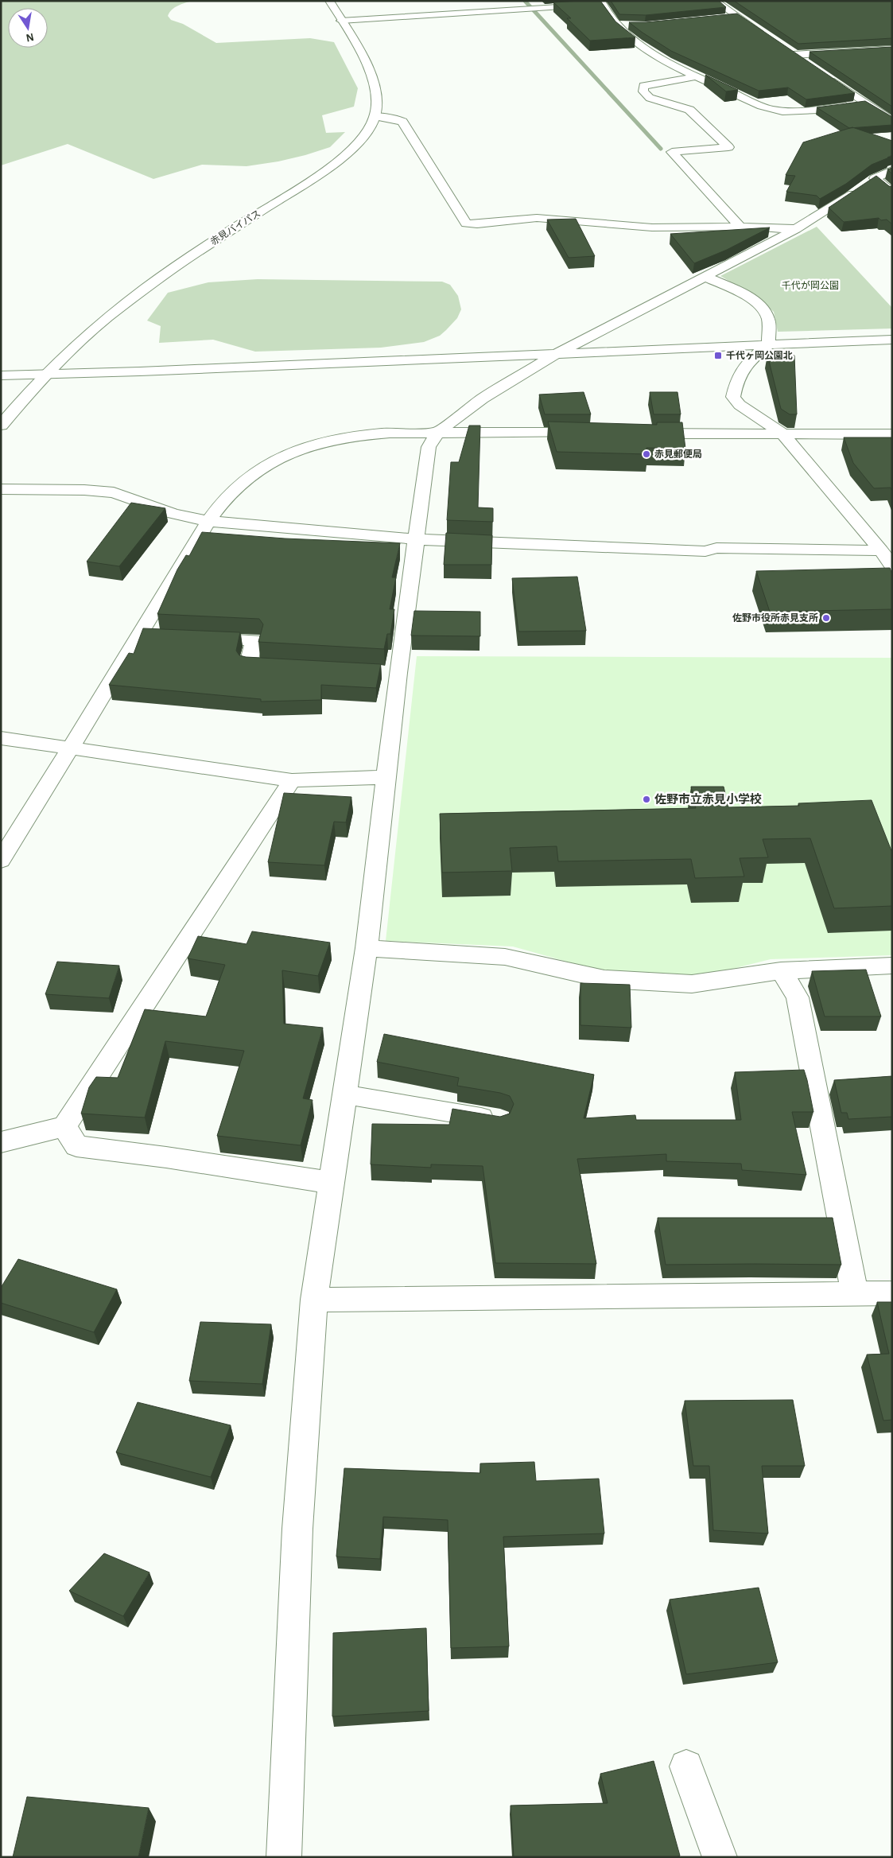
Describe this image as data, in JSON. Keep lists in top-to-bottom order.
{
  "streets": {
    "street": ["赤見バイパス"]
  },
  "parks": ["千代が岡公園"],
  "places": {
    "transit": ["千代ヶ岡公園北"],
    "other": ["赤見郵便局", "佐野市役所赤見支所", "佐野市立赤見小学校"]
  },
  "north": "bottom"
}
